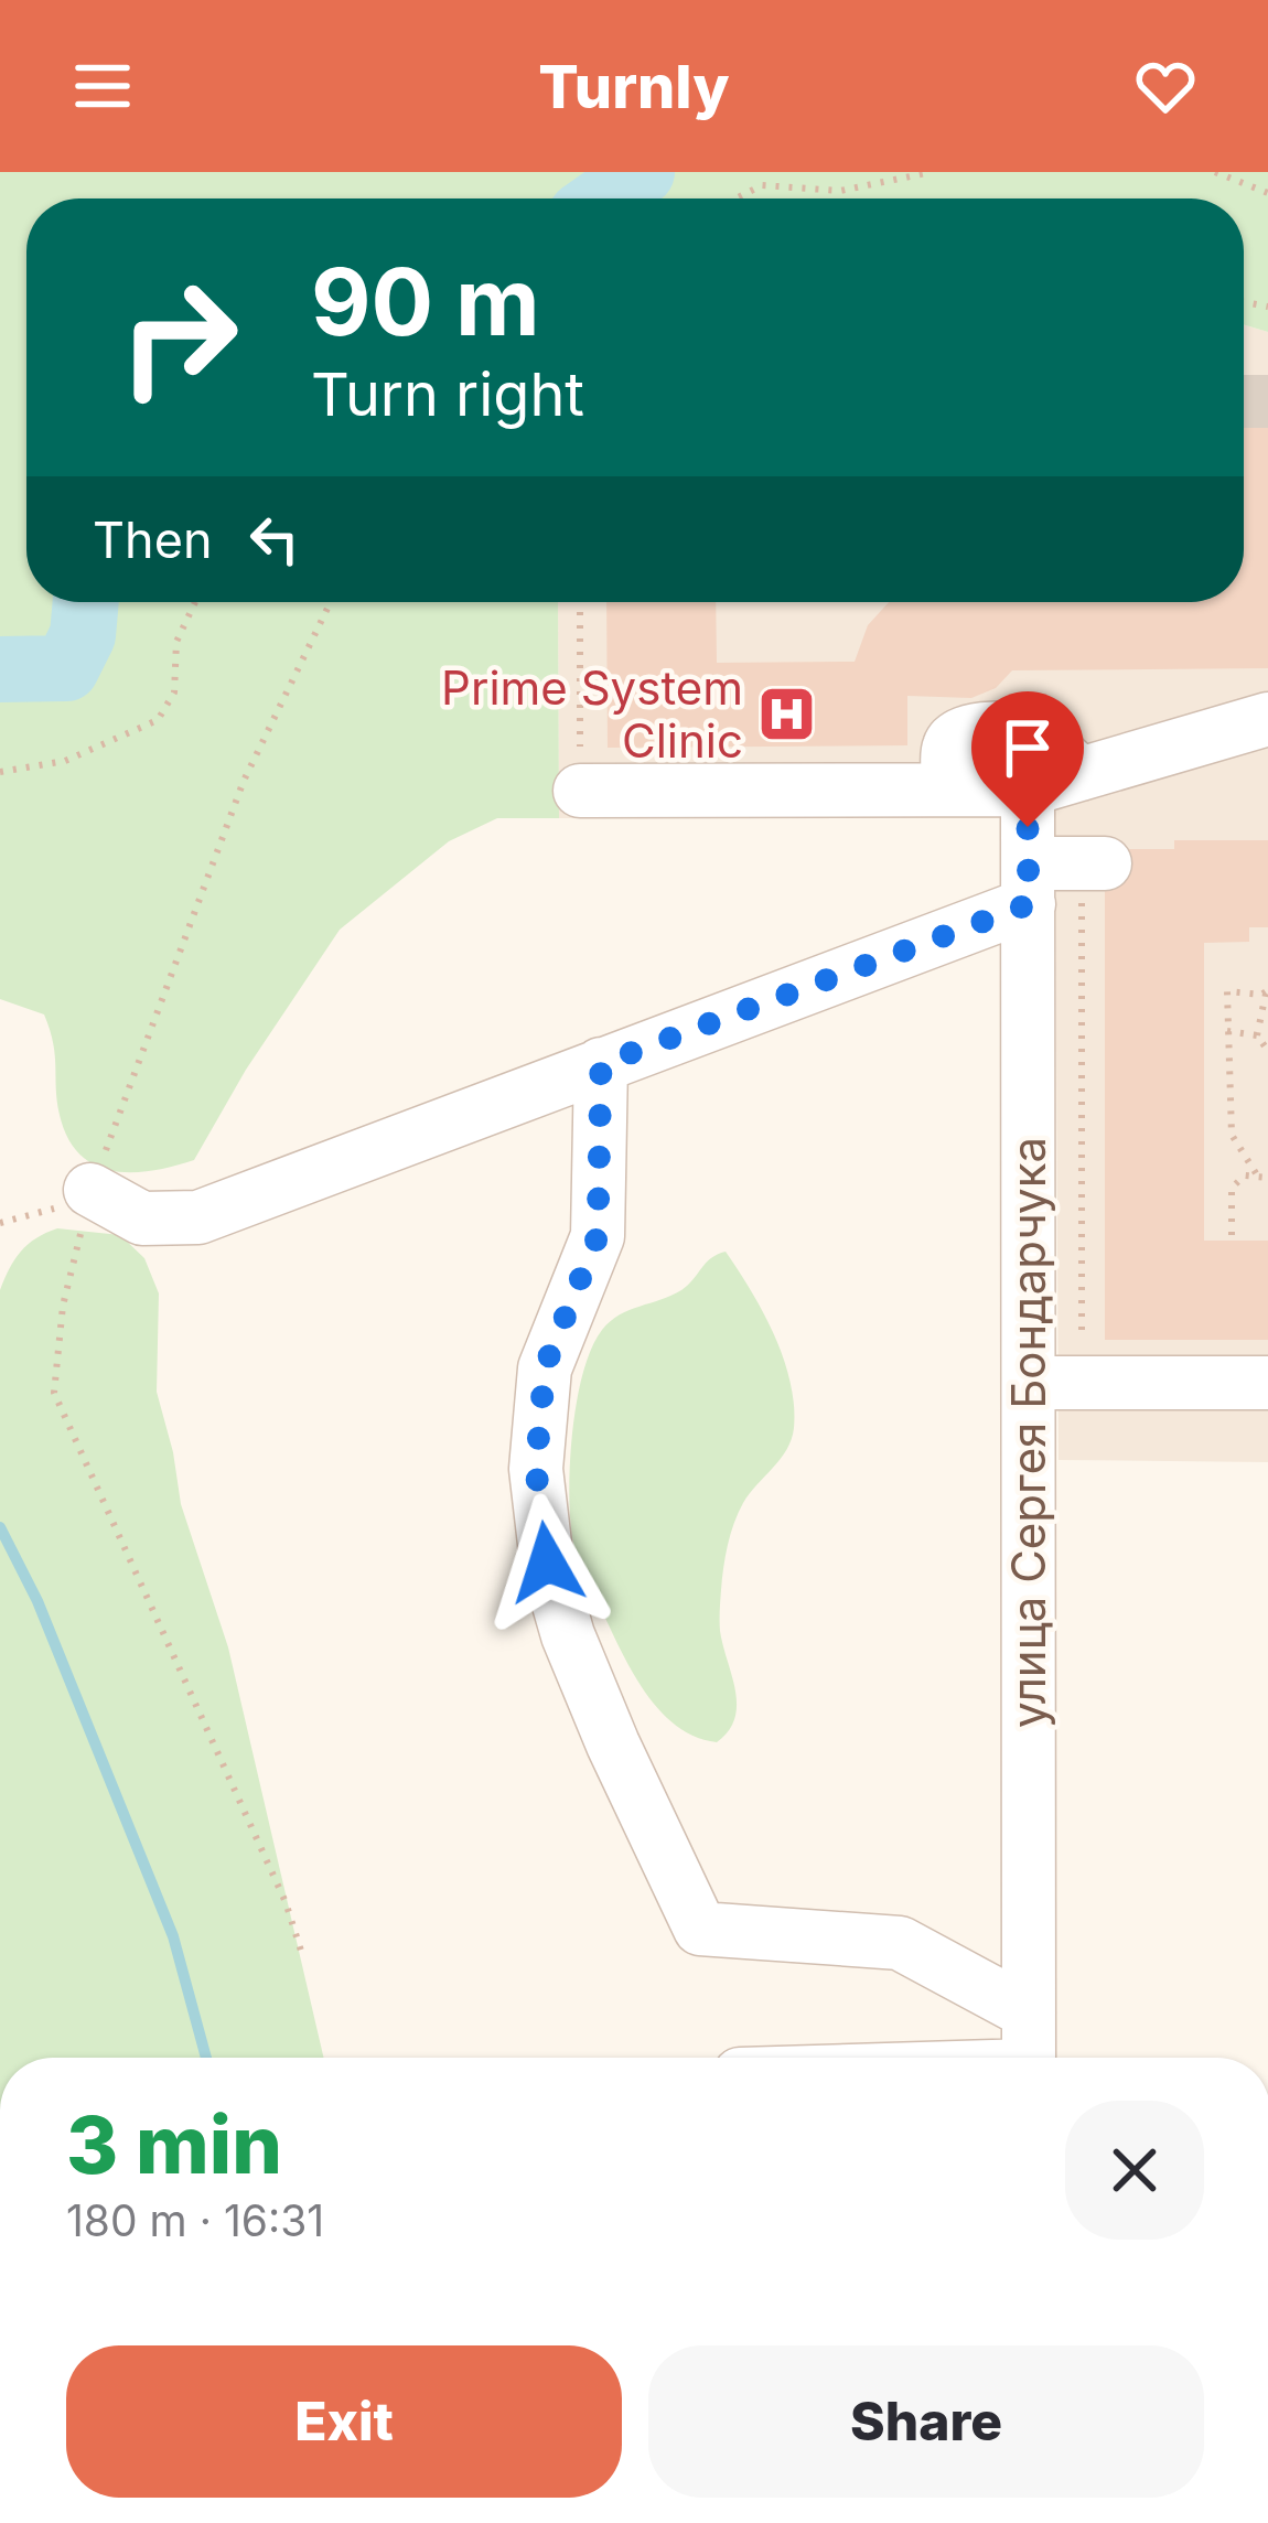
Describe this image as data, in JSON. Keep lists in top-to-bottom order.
{
  "streets": {
    "street": ["улица Сергея Бондарчука"]
  },
  "places": {
    "hospital": ["Prime System Clinic"]
  },
  "page": {
    "header": "Turnly",
    "turn": ["90 m", "Turn right"],
    "then": "Then",
    "heading": ["3 min", "180 m · 16:31"],
    "buttons": ["Exit", "Share"]
  }
}
